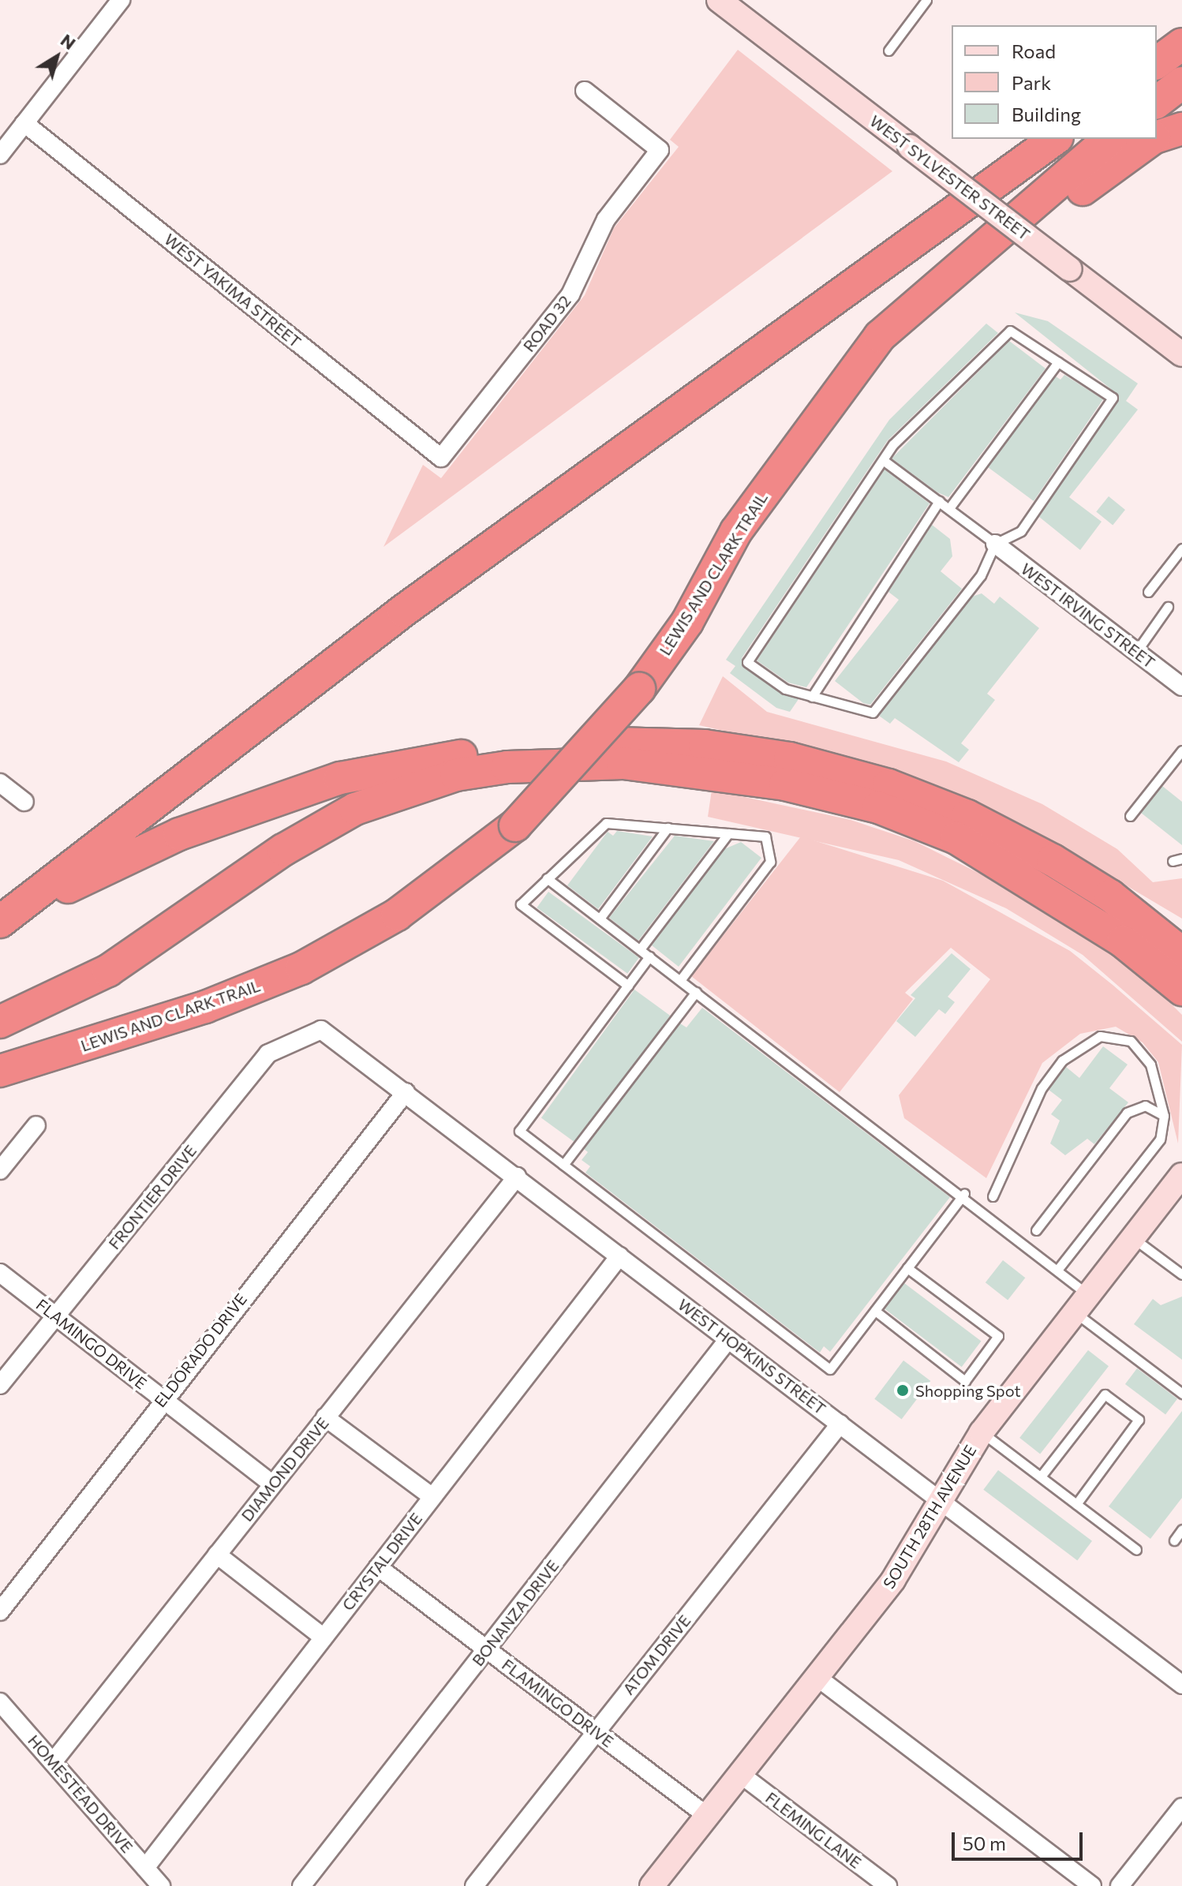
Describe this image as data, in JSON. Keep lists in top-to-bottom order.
{
  "streets": {
    "highway": ["LEWIS AND CLARK TRAIL"],
    "main road": ["WEST SYLVESTER STREET", "SOUTH 28TH AVENUE"],
    "street": [
      "WEST YAKIMA STREET",
      "ROAD 32",
      "WEST IRVING STREET",
      "FRONTIER DRIVE",
      "FLAMINGO DRIVE",
      "ELDORADO DRIVE",
      "WEST HOPKINS STREET",
      "DIAMOND DRIVE",
      "CRYSTAL DRIVE",
      "BONANZA DRIVE",
      "ATOM DRIVE",
      "HOMESTEAD DRIVE",
      "FLEMING LANE"
    ]
  },
  "crossings": [
    ["WEST YAKIMA STREET", "ROAD 32"],
    ["FRONTIER DRIVE", "FLAMINGO DRIVE"],
    ["FRONTIER DRIVE", "WEST HOPKINS STREET"],
    ["FLAMINGO DRIVE", "ELDORADO DRIVE"],
    ["FLAMINGO DRIVE", "DIAMOND DRIVE"],
    ["FLAMINGO DRIVE", "SOUTH 28TH AVENUE"],
    ["FLAMINGO DRIVE", "CRYSTAL DRIVE"],
    ["FLAMINGO DRIVE", "BONANZA DRIVE"],
    ["FLAMINGO DRIVE", "ATOM DRIVE"],
    ["ELDORADO DRIVE", "WEST HOPKINS STREET"],
    ["WEST HOPKINS STREET", "DIAMOND DRIVE"],
    ["WEST HOPKINS STREET", "SOUTH 28TH AVENUE"],
    ["WEST HOPKINS STREET", "CRYSTAL DRIVE"],
    ["WEST HOPKINS STREET", "BONANZA DRIVE"],
    ["WEST HOPKINS STREET", "ATOM DRIVE"],
    ["DIAMOND DRIVE", "HOMESTEAD DRIVE"],
    ["SOUTH 28TH AVENUE", "FLEMING LANE"],
    ["CRYSTAL DRIVE", "HOMESTEAD DRIVE"]
  ],
  "places": ["Shopping Spot"],
  "legend": ["Road", "Park", "Building"],
  "scale_bar": "50 m",
  "north": "top right"
}
